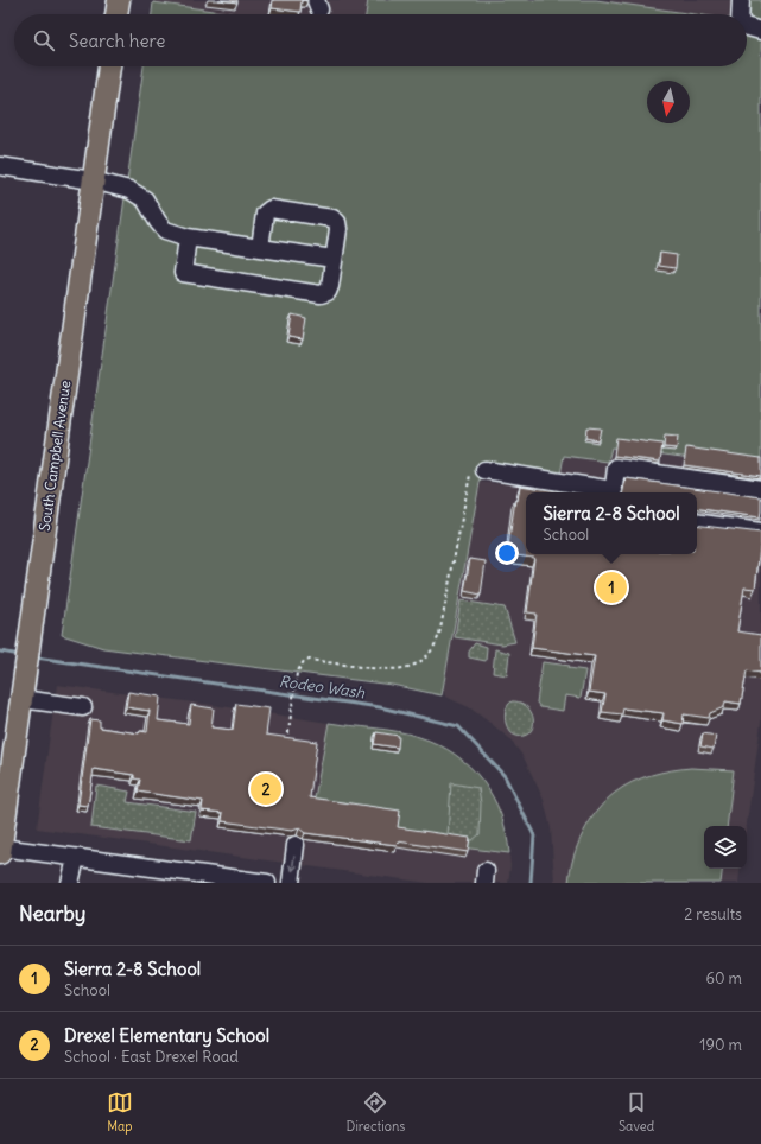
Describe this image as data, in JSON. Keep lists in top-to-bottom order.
{
  "streets": {
    "main road": ["South Campbell Avenue"]
  },
  "water": ["Rodeo Wash"],
  "north": "bottom",
  "page": {
    "search": "Search here",
    "popup": ["Sierra 2-8 School", "School"],
    "pins": ["1", "2"],
    "heading": ["Nearby", "2 results"],
    "list": [
      {
        "mark": "1",
        "name": "Sierra 2-8 School",
        "note": "School",
        "value": "60 m"
      },
      {
        "mark": "2",
        "name": "Drexel Elementary School",
        "note": "School · East Drexel Road",
        "value": "190 m"
      }
    ],
    "nav": ["Map", "Directions", "Saved"]
  }
}
